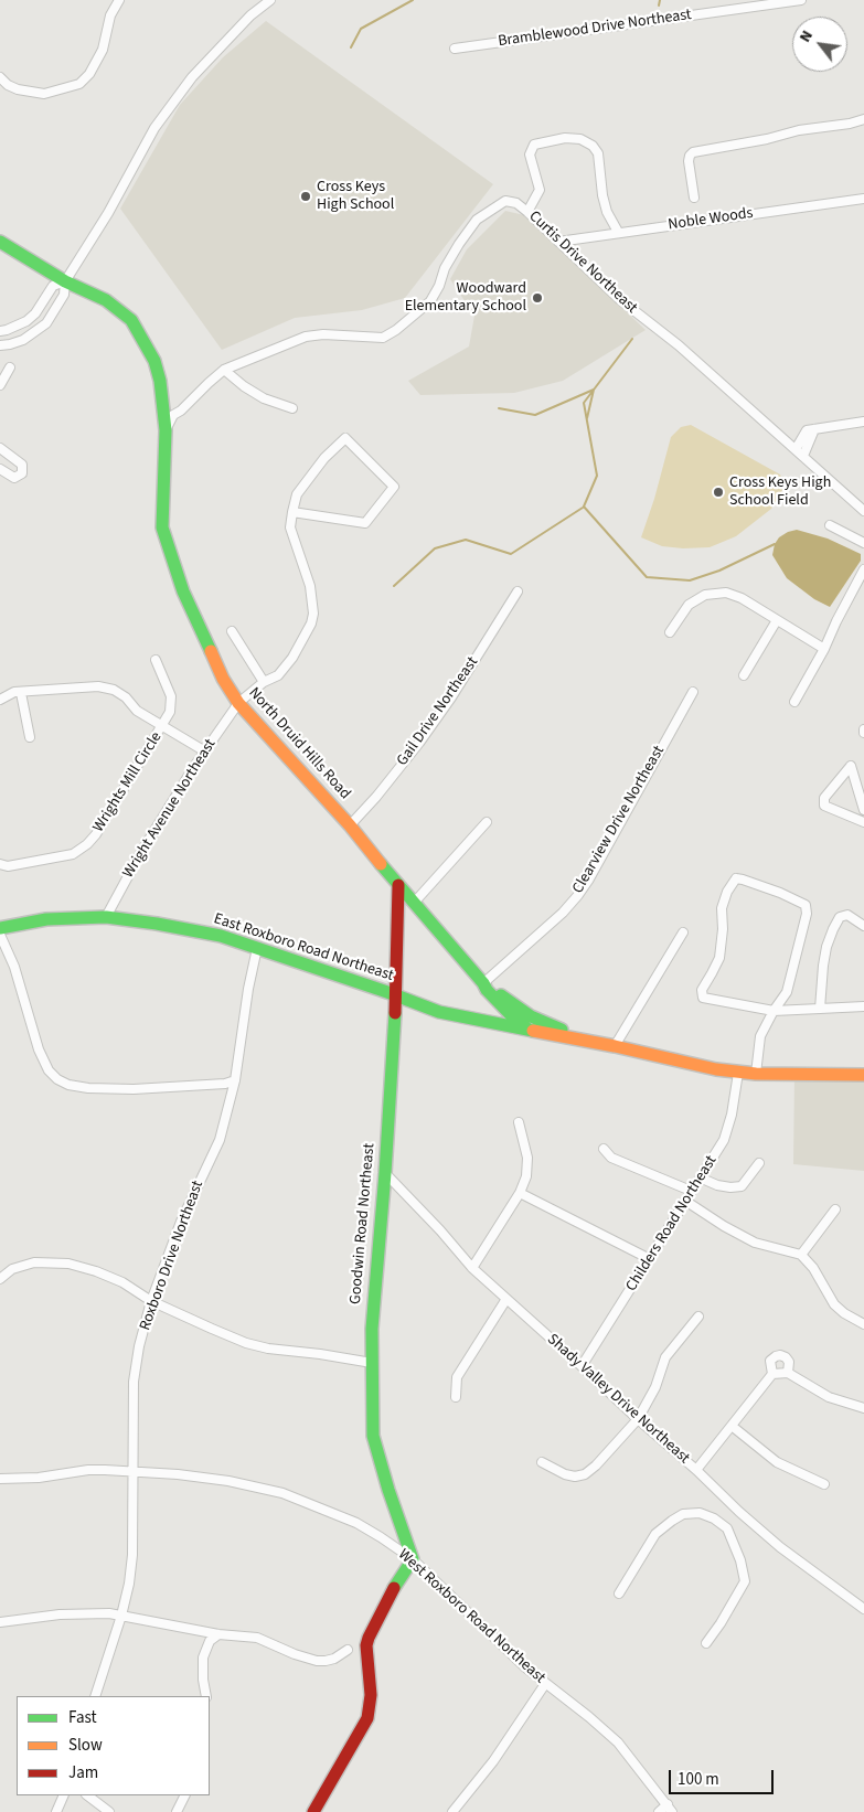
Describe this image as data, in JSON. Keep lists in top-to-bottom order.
{
  "streets": {
    "main road": ["North Druid Hills Road", "East Roxboro Road Northeast", "Goodwin Road Northeast"],
    "street": [
      "Bramblewood Drive Northeast",
      "Noble Woods",
      "Curtis Drive Northeast",
      "Gail Drive Northeast",
      "Wrights Mill Circle",
      "Wright Avenue Northeast",
      "Clearview Drive Northeast",
      "Childers Road Northeast",
      "Roxboro Drive Northeast",
      "Shady Valley Drive Northeast",
      "West Roxboro Road Northeast"
    ]
  },
  "crossings": [
    ["Noble Woods", "Curtis Drive Northeast"],
    ["Curtis Drive Northeast", "North Druid Hills Road"],
    ["Gail Drive Northeast", "North Druid Hills Road"],
    ["North Druid Hills Road", "Wright Avenue Northeast"],
    ["North Druid Hills Road", "Clearview Drive Northeast"],
    ["North Druid Hills Road", "East Roxboro Road Northeast"],
    ["North Druid Hills Road", "Goodwin Road Northeast"],
    ["Wrights Mill Circle", "Wright Avenue Northeast"],
    ["Wright Avenue Northeast", "East Roxboro Road Northeast"],
    ["East Roxboro Road Northeast", "Goodwin Road Northeast"],
    ["East Roxboro Road Northeast", "Roxboro Drive Northeast"],
    ["Goodwin Road Northeast", "Shady Valley Drive Northeast"],
    ["Goodwin Road Northeast", "West Roxboro Road Northeast"],
    ["Childers Road Northeast", "Shady Valley Drive Northeast"],
    ["Roxboro Drive Northeast", "West Roxboro Road Northeast"]
  ],
  "places": ["Cross Keys High School", "Woodward Elementary School", "Cross Keys High School Field"],
  "legend": ["Fast", "Slow", "Jam"],
  "scale_bar": "100 m",
  "north": "top left"
}
